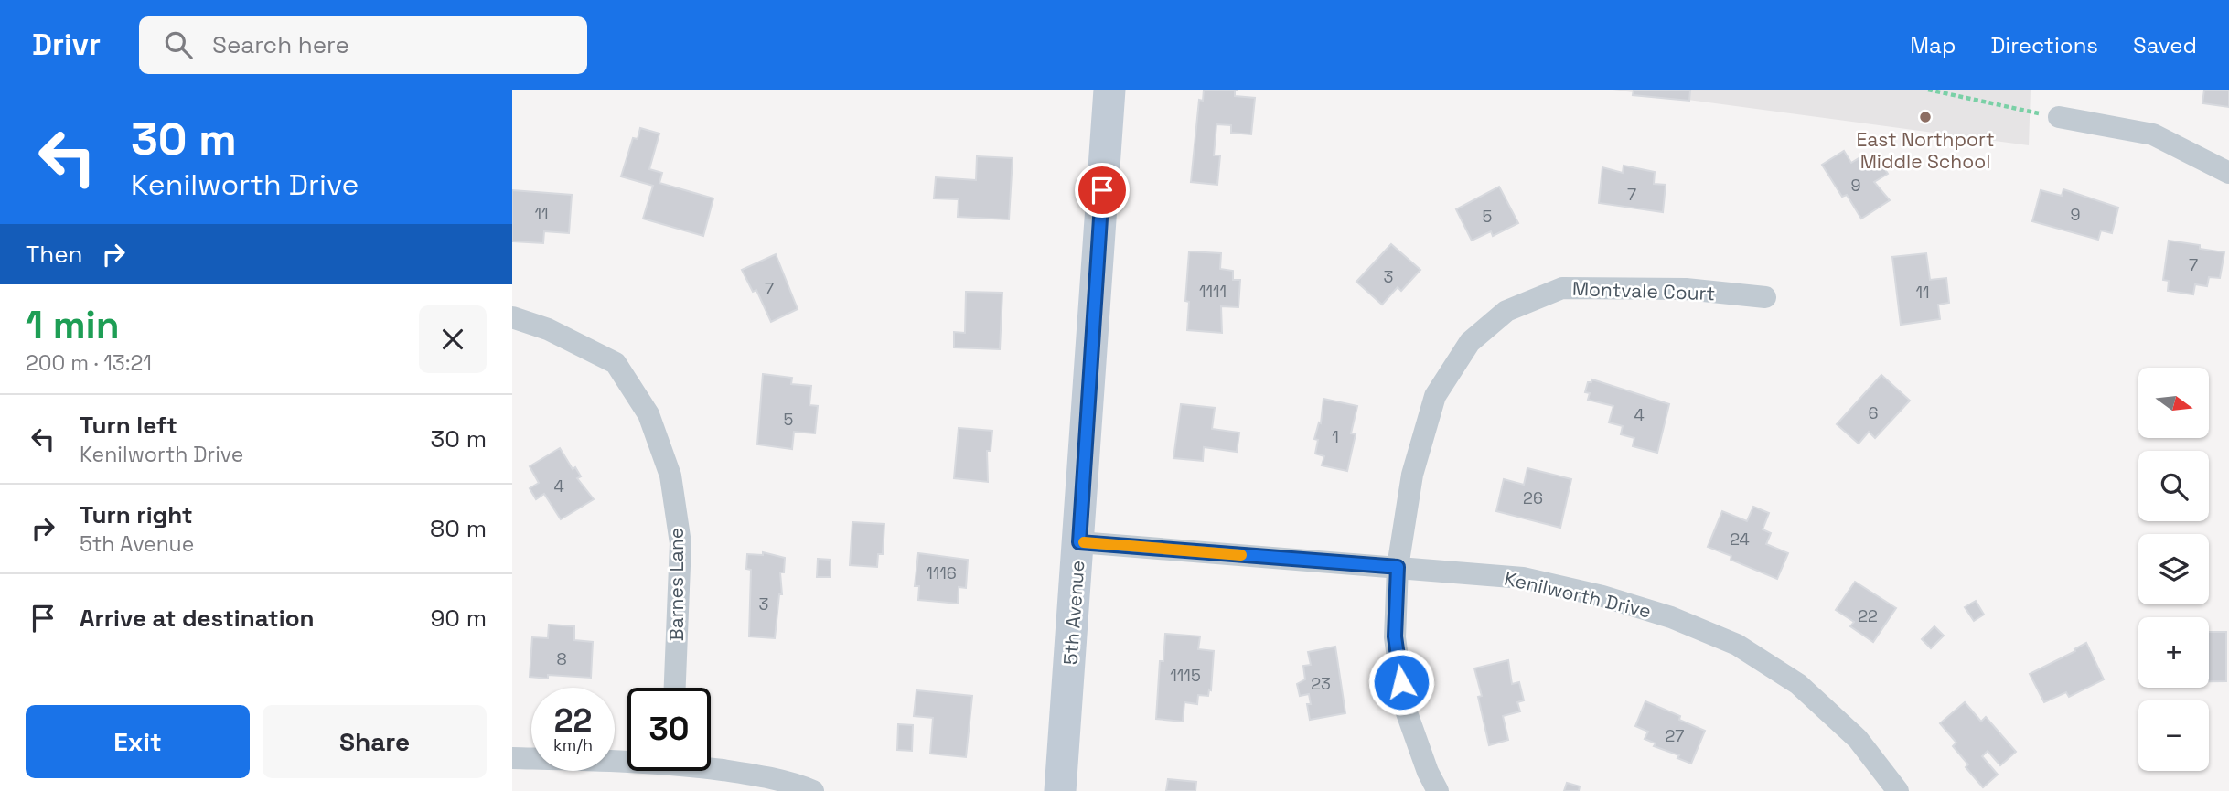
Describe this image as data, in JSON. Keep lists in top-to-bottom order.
{
  "streets": {
    "street": [
      "Montvale Court",
      "Barnes Lane",
      "Kenilworth Drive",
      "5th Avenue"
    ]
  },
  "crossings": [
    ["Montvale Court", "Kenilworth Drive"],
    ["Kenilworth Drive", "5th Avenue"]
  ],
  "places": ["East Northport Middle School"],
  "house_numbers": [
    "9",
    "7",
    "11",
    "9",
    "5",
    "7",
    "3",
    "7",
    "1111",
    "11",
    "6",
    "4",
    "5",
    "1",
    "4",
    "26",
    "24",
    "1116",
    "3",
    "22",
    "8",
    "1115",
    "23",
    "27"
  ],
  "north": "right",
  "page": {
    "header": "Drivr",
    "search": "Search here",
    "nav": ["Map", "Directions", "Saved"],
    "turn": ["30 m", "Kenilworth Drive"],
    "then": "Then",
    "heading": ["1 min", "200 m · 13:21"],
    "map_buttons": ["+", "−"],
    "list": [
      {
        "name": "Turn left",
        "note": "Kenilworth Drive",
        "value": "30 m"
      },
      {
        "name": "Turn right",
        "note": "5th Avenue",
        "value": "80 m"
      },
      {
        "name": "Arrive at destination",
        "value": "90 m"
      }
    ],
    "speed": "22 km/h",
    "limit": "30",
    "buttons": ["Exit", "Share"]
  }
}
